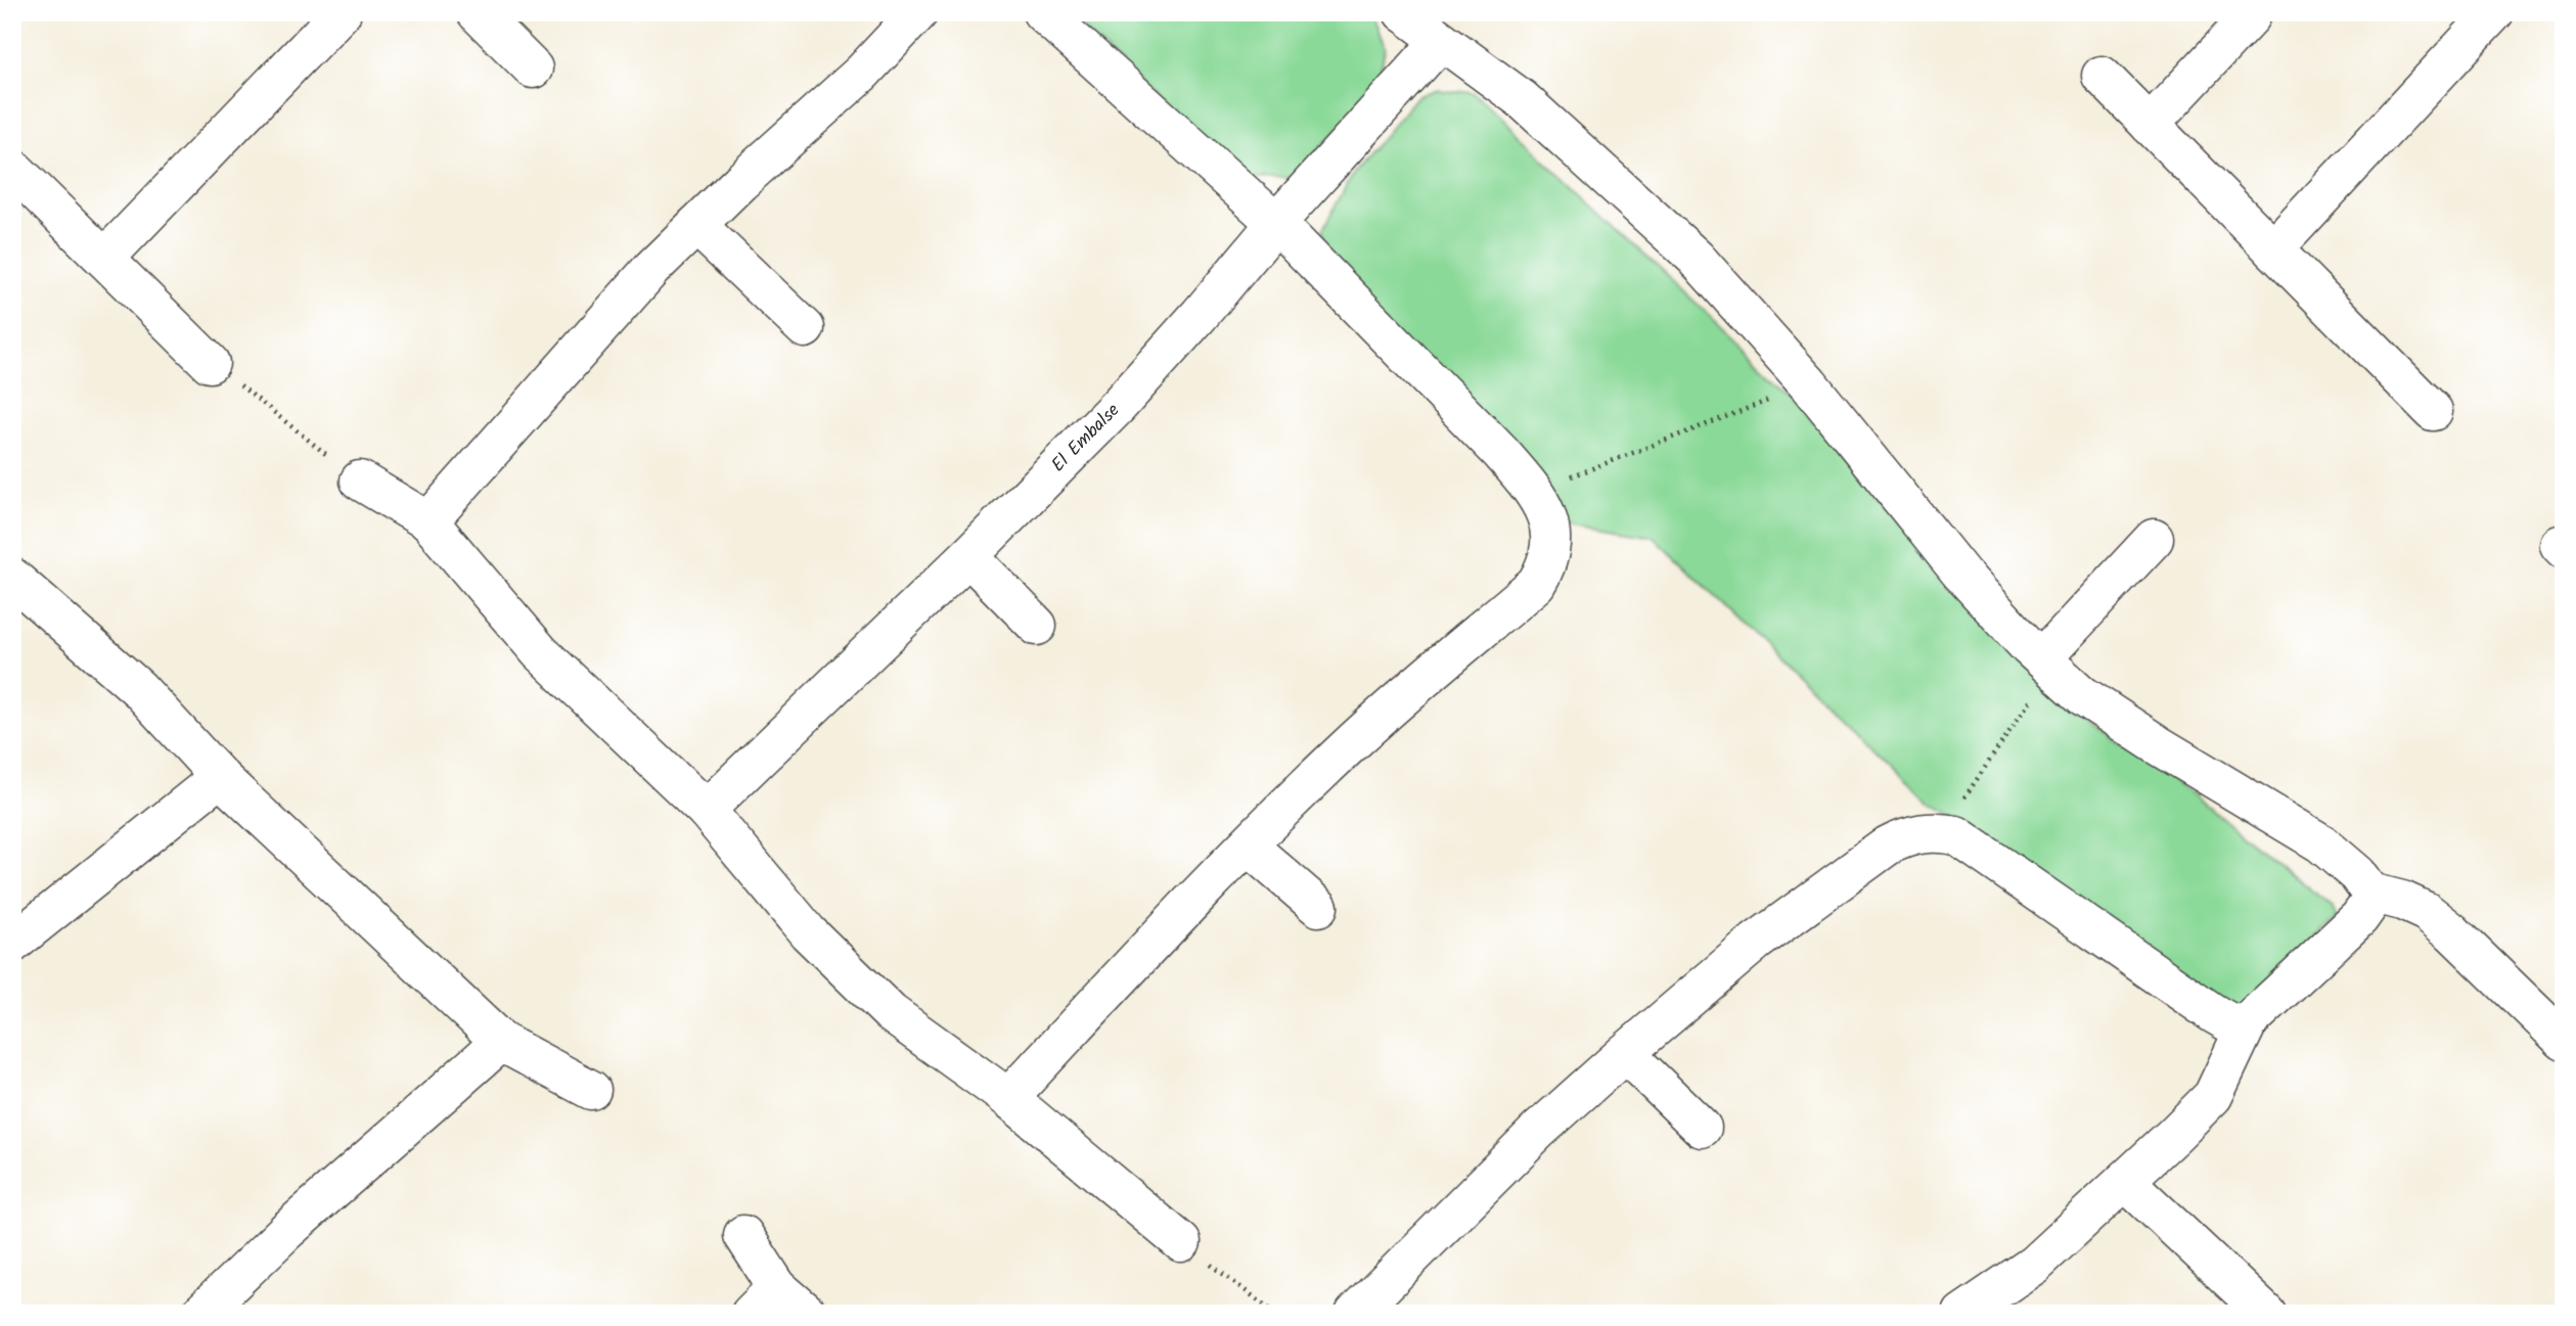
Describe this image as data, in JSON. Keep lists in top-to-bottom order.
{
  "streets": {
    "street": ["El Embalse"]
  }
}
